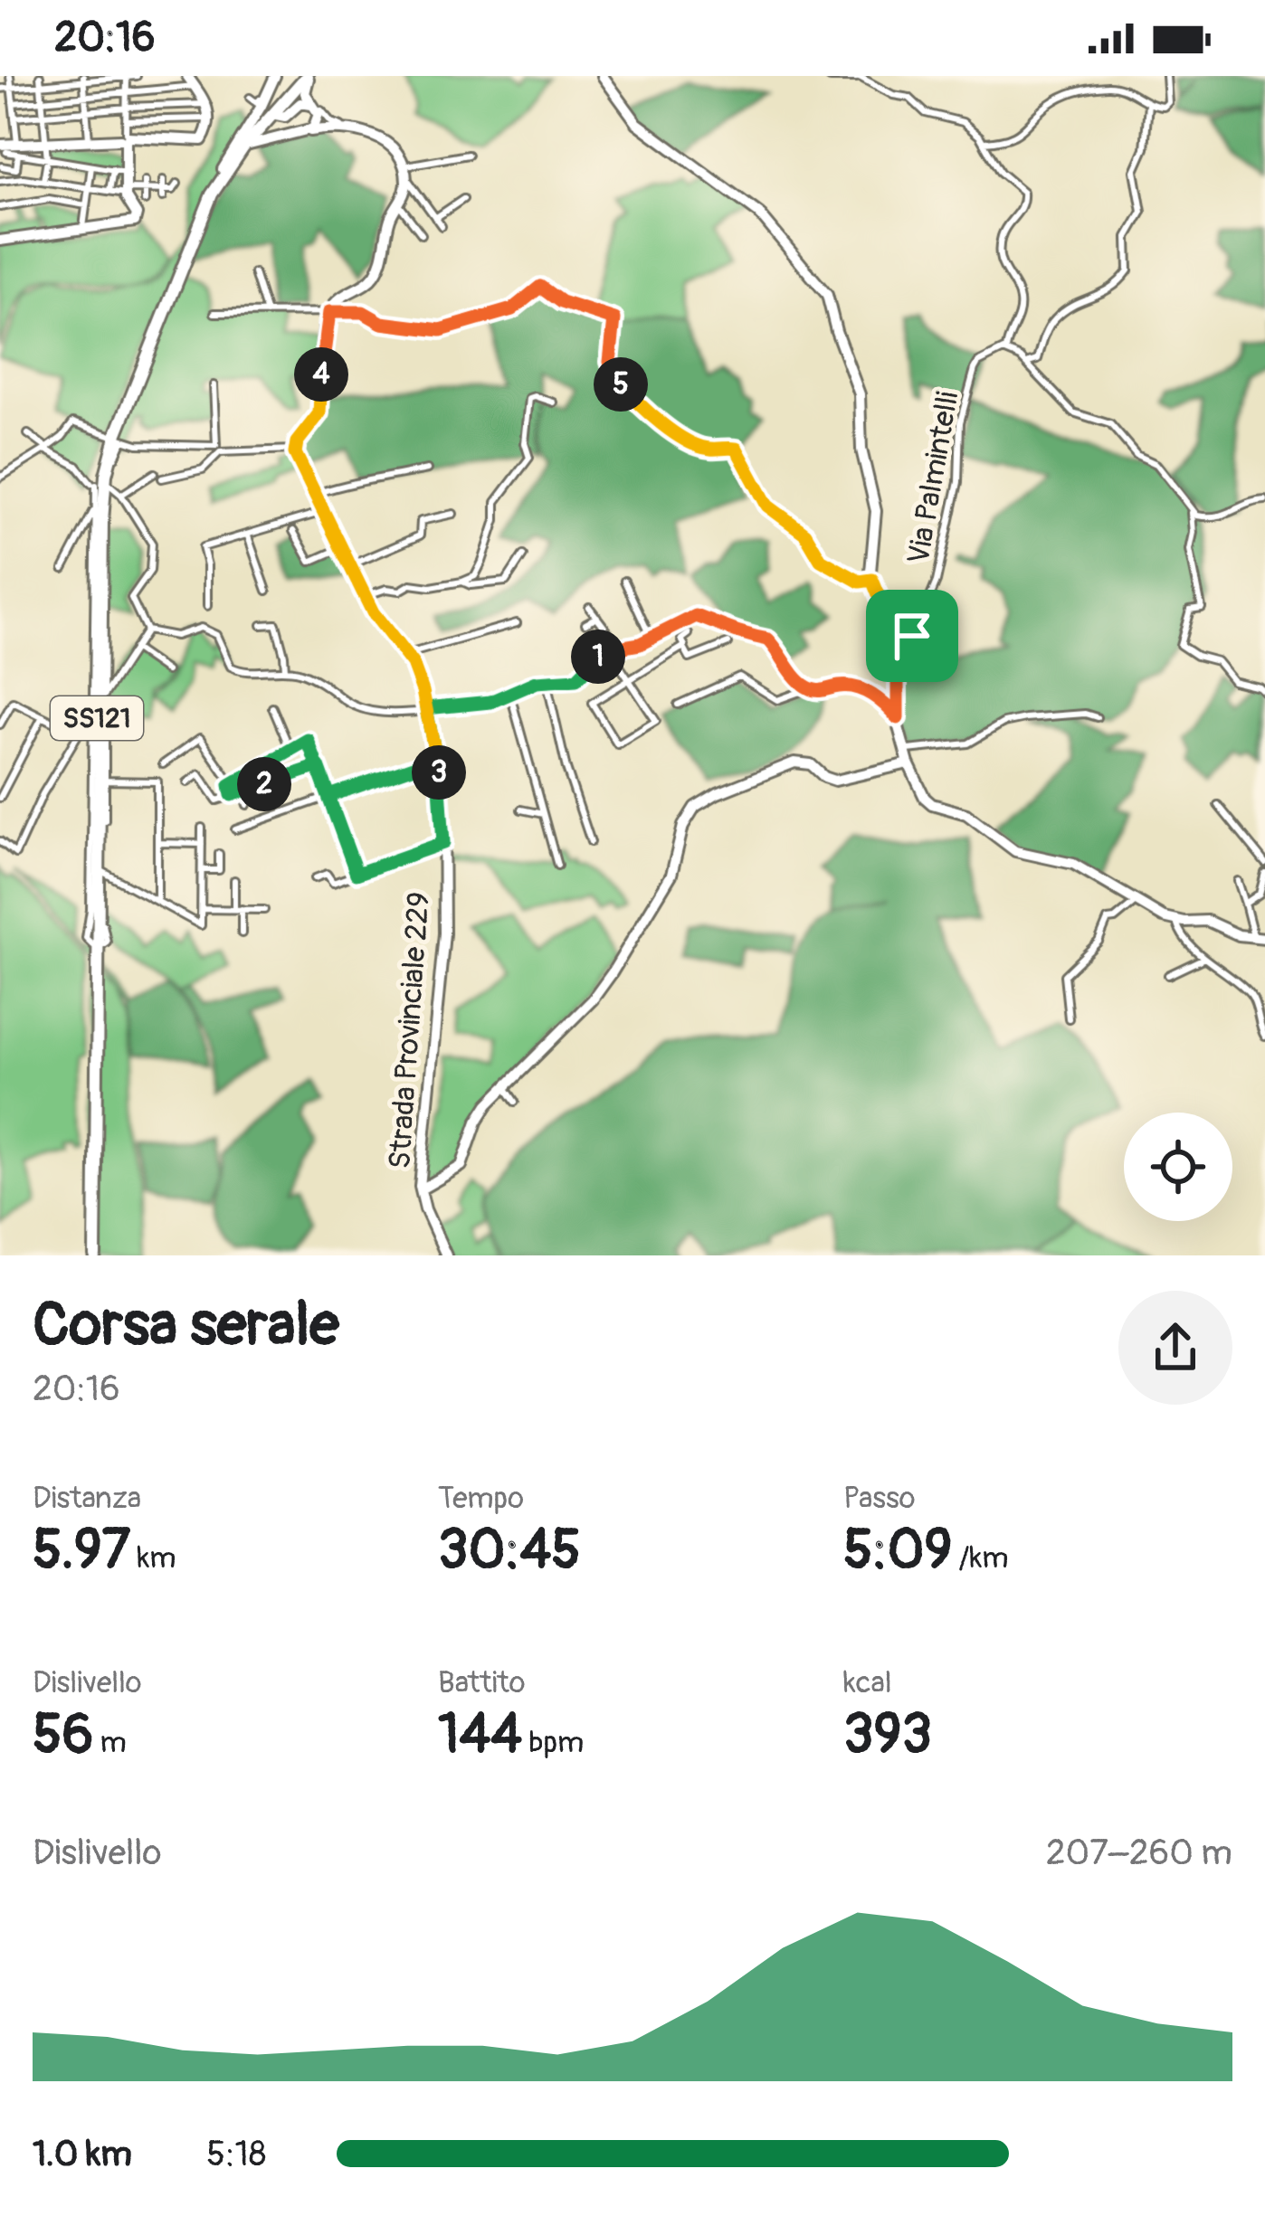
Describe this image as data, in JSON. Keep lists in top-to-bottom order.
{
  "streets": {
    "main road": ["SS121"],
    "street": ["Via Palmintelli", "Strada Provinciale 229"]
  },
  "page": {
    "status": "20:16",
    "pins": [
      "4",
      "5",
      "1",
      "3",
      "2"
    ],
    "heading": ["Corsa serale", "20:16"],
    "stats": [
      ["Distanza", "5.97 km"],
      ["Tempo", "30:45"],
      ["Passo", "5:09 /km"],
      ["Dislivello", "56 m"],
      ["Battito", "144 bpm"],
      ["kcal", "393"]
    ],
    "chart": ["Dislivello", "207–260 m"],
    "list": [
      {
        "name": "1.0 km",
        "note": "5:18"
      }
    ]
  }
}
